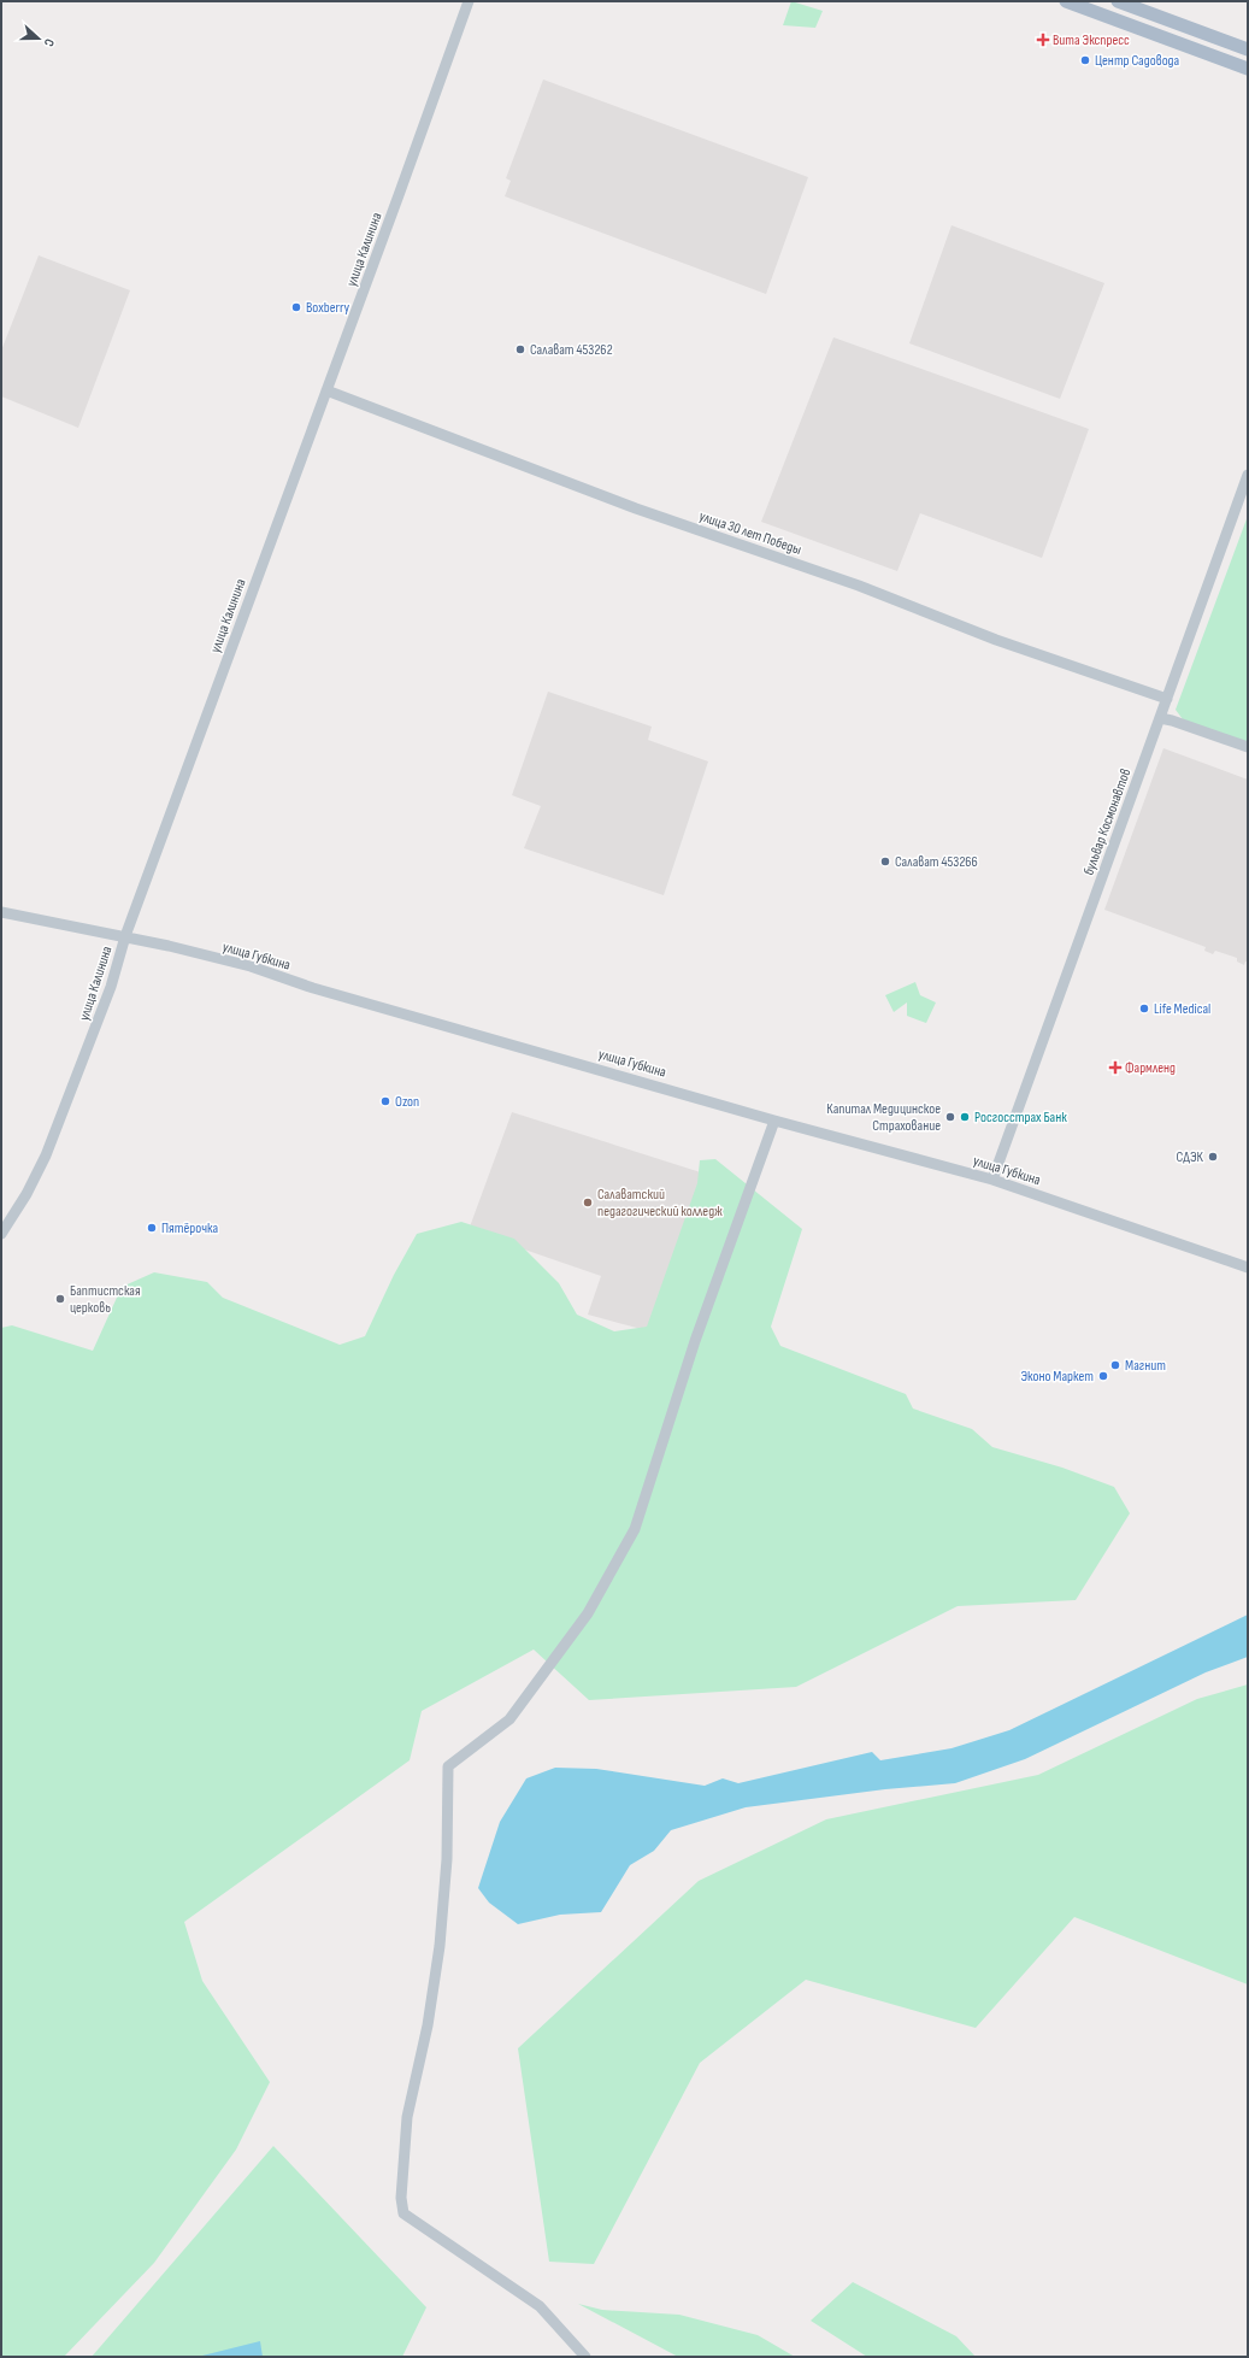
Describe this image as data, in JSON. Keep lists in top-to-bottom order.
{
  "streets": {
    "street": [
      "улица Калинина",
      "улица 30 лет Победы",
      "бульвар Космонавтов",
      "улица Губкина"
    ]
  },
  "crossings": [
    ["улица Калинина", "улица 30 лет Победы"],
    ["улица Калинина", "улица Губкина"],
    ["улица 30 лет Победы", "бульвар Космонавтов"],
    ["бульвар Космонавтов", "улица Губкина"]
  ],
  "places": {
    "health": ["Вита Экспресс", "Фармленд"],
    "other": [
      "Центр Садовода",
      "Boxberry",
      "Салават 453262",
      "Салават 453266",
      "Life Medical",
      "Ozon",
      "Капитал Медицинское Страхование",
      "Росгосстрах Банк",
      "СДЭК",
      "Салаватский педагогический колледж",
      "Пятёрочка",
      "Баптистская церковь",
      "Магнит",
      "Эконо Маркет"
    ]
  },
  "north": "right"
}
